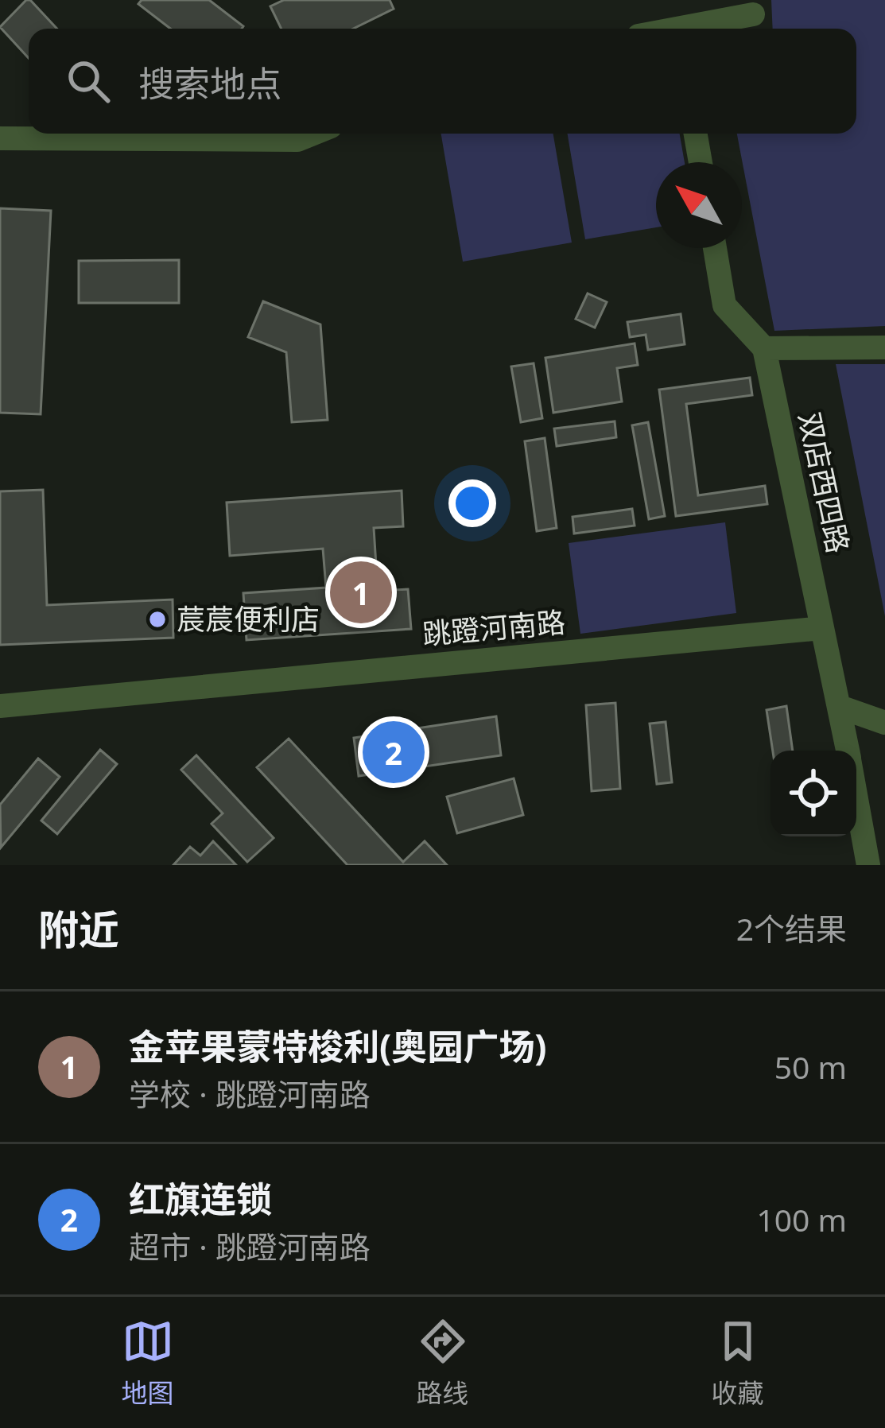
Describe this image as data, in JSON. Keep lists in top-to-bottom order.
{
  "streets": {
    "street": ["双店西四路", "跳蹬河南路"]
  },
  "crossings": [
    ["双店西四路", "跳蹬河南路"]
  ],
  "places": ["莀莀便利店"],
  "north": "top left",
  "page": {
    "search": "搜索地点",
    "pins": ["1", "2"],
    "heading": ["附近", "2个结果"],
    "list": [
      {
        "mark": "1",
        "name": "金苹果蒙特梭利(奥园广场)",
        "note": "学校 · 跳蹬河南路",
        "value": "50 m"
      },
      {
        "mark": "2",
        "name": "红旗连锁",
        "note": "超市 · 跳蹬河南路",
        "value": "100 m"
      }
    ],
    "nav": ["地图", "路线", "收藏"]
  }
}
